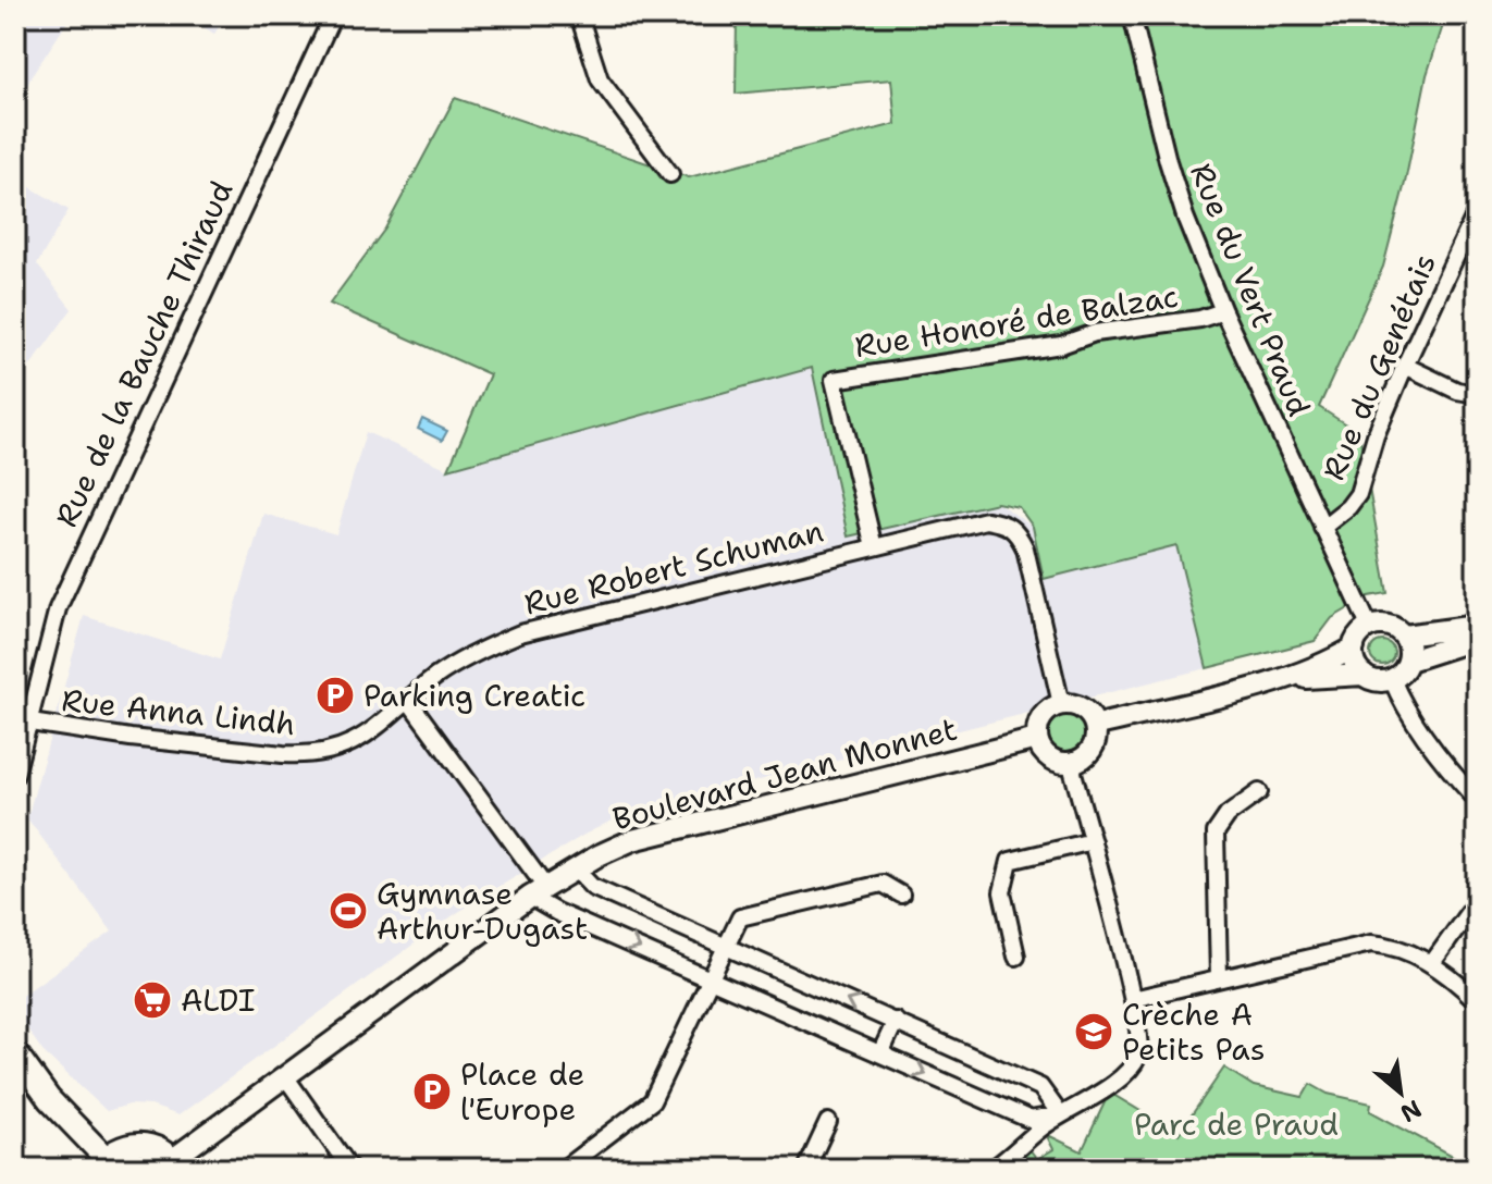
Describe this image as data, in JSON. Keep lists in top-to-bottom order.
{
  "streets": {
    "street": [
      "Rue du Vert Praud",
      "Rue Honoré de Balzac",
      "Rue de la Bauche Thiraud",
      "Rue du Genétais",
      "Rue Robert Schuman",
      "Rue Anna Lindh",
      "Boulevard Jean Monnet"
    ]
  },
  "crossings": [
    ["Rue du Vert Praud", "Rue Honoré de Balzac"],
    ["Rue du Vert Praud", "Rue du Genétais"],
    ["Rue Honoré de Balzac", "Rue Robert Schuman"],
    ["Rue de la Bauche Thiraud", "Rue Anna Lindh"],
    ["Rue Robert Schuman", "Rue Anna Lindh"],
    ["Rue Robert Schuman", "Boulevard Jean Monnet"]
  ],
  "parks": ["Parc de Praud"],
  "places": {
    "parking": ["Parking Creatic", "Place de l'Europe"],
    "sports": ["Gymnase Arthur-Dugast"],
    "supermarket": ["ALDI"],
    "school or university": ["Crèche A Petits Pas"]
  },
  "north": "bottom right"
}
